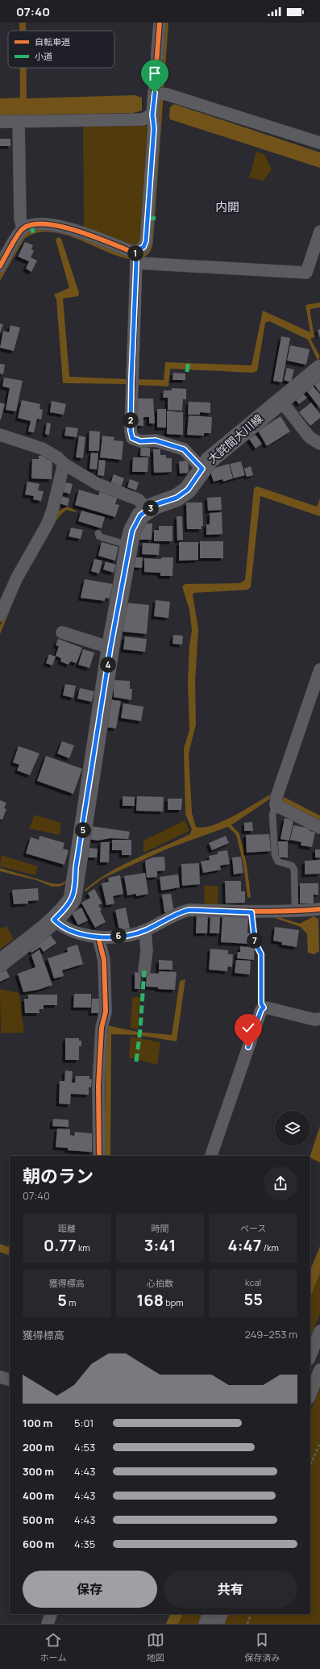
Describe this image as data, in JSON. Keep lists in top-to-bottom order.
{
  "streets": {
    "main road": ["大詫間大川線"]
  },
  "districts": ["内開"],
  "legend": ["自転車道", "小道"],
  "page": {
    "status": "07:40",
    "pins": [
      "1",
      "2",
      "3",
      "4",
      "5",
      "6",
      "7"
    ],
    "heading": ["朝のラン", "07:40"],
    "stats": [
      ["距離", "0.77 km"],
      ["時間", "3:41"],
      ["ペース", "4:47 /km"],
      ["獲得標高", "5 m"],
      ["心拍数", "168 bpm"],
      ["kcal", "55"]
    ],
    "chart": ["獲得標高", "249–253 m"],
    "list": [
      {
        "name": "100 m",
        "note": "5:01"
      },
      {
        "name": "200 m",
        "note": "4:53"
      },
      {
        "name": "300 m",
        "note": "4:43"
      },
      {
        "name": "400 m",
        "note": "4:43"
      },
      {
        "name": "500 m",
        "note": "4:43"
      },
      {
        "name": "600 m",
        "note": "4:35"
      }
    ],
    "buttons": ["保存", "共有"],
    "tabs": ["ホーム", "地図", "保存済み"]
  }
}
